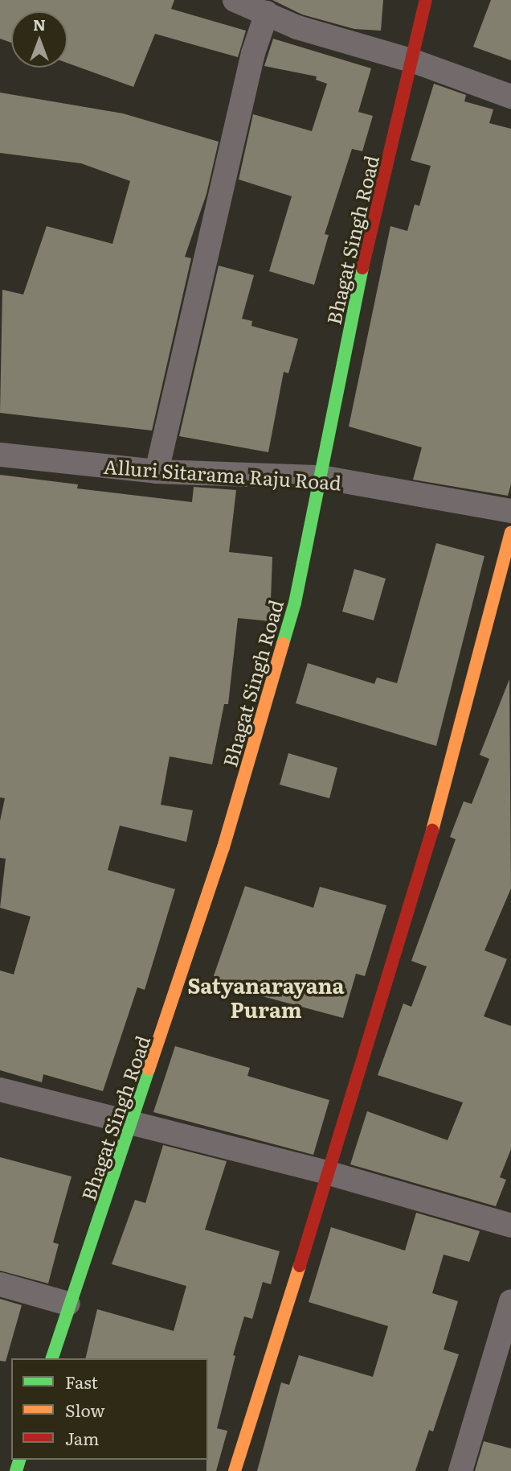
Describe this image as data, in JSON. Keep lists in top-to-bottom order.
{
  "streets": {
    "street": ["Bhagat Singh Road", "Alluri Sitarama Raju Road"]
  },
  "crossings": [
    ["Bhagat Singh Road", "Alluri Sitarama Raju Road"]
  ],
  "districts": ["Satyanarayana Puram"],
  "legend": ["Fast", "Slow", "Jam"],
  "north": "top"
}
